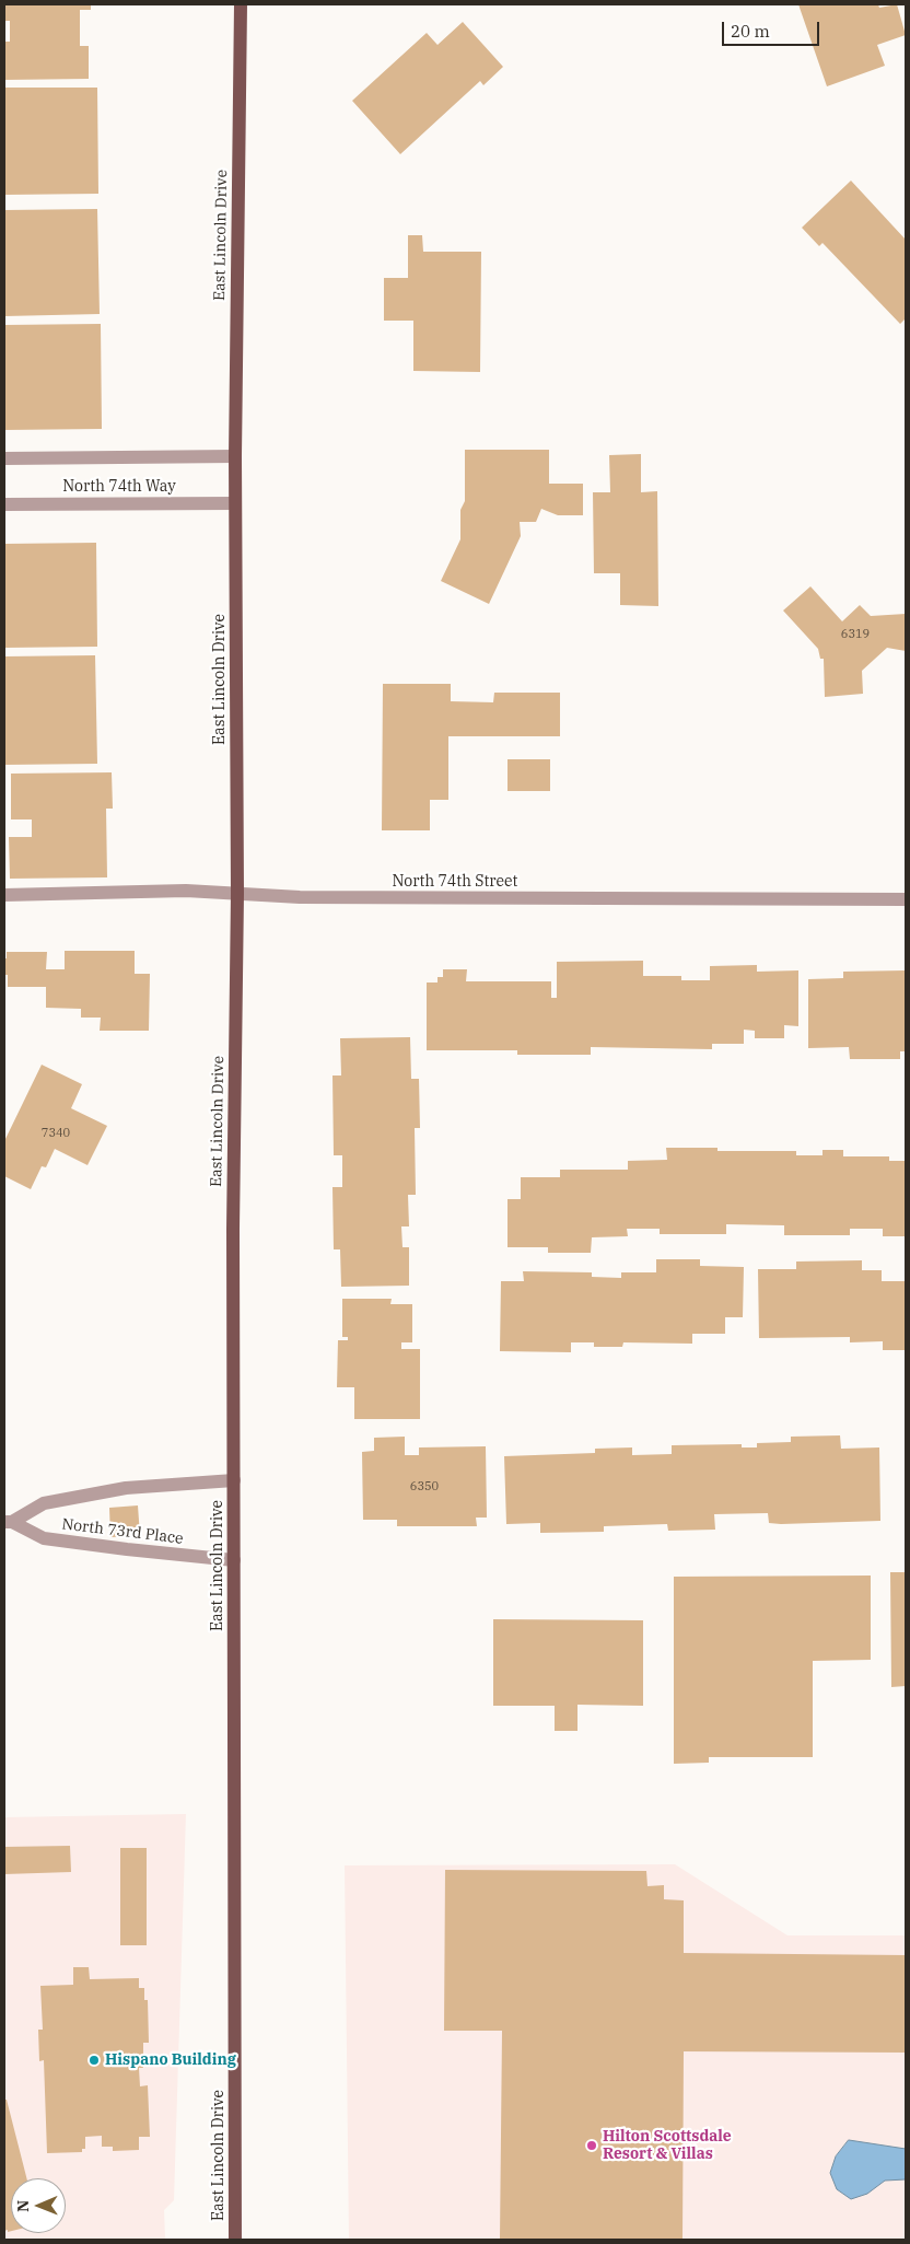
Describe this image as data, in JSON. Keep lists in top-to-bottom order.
{
  "streets": {
    "main road": ["East Lincoln Drive"],
    "street": ["North 74th Way", "North 74th Street", "North 73rd Place"]
  },
  "crossings": [
    ["East Lincoln Drive", "North 74th Way"],
    ["East Lincoln Drive", "North 74th Street"],
    ["East Lincoln Drive", "North 73rd Place"]
  ],
  "places": ["Hispano Building", "Hilton Scottsdale Resort & Villas"],
  "house_numbers": ["6319", "7340", "6350"],
  "scale_bar": "20 m",
  "north": "left"
}
